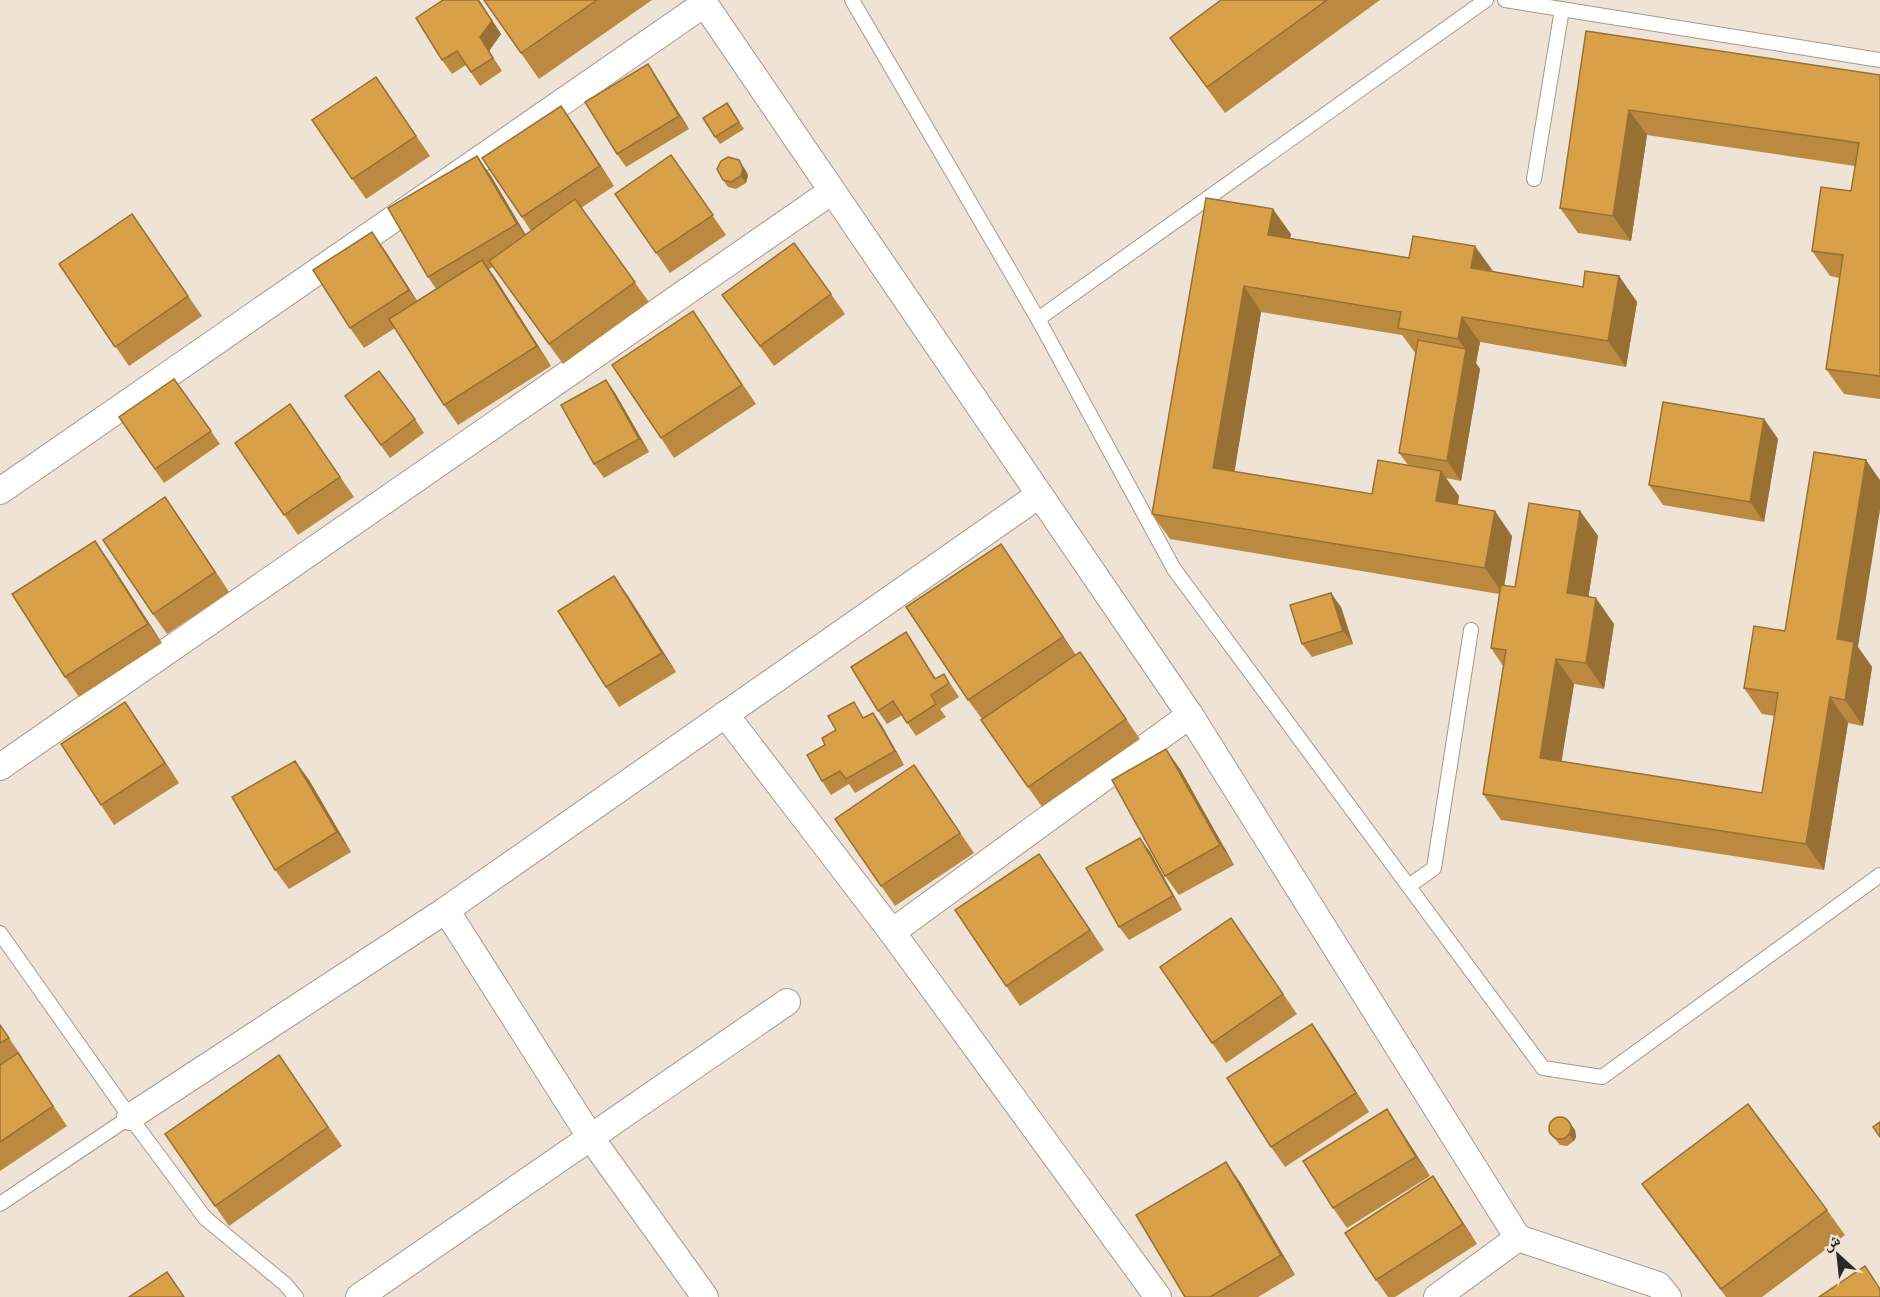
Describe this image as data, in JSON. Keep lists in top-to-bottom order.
{
  "north": "top left"
}
